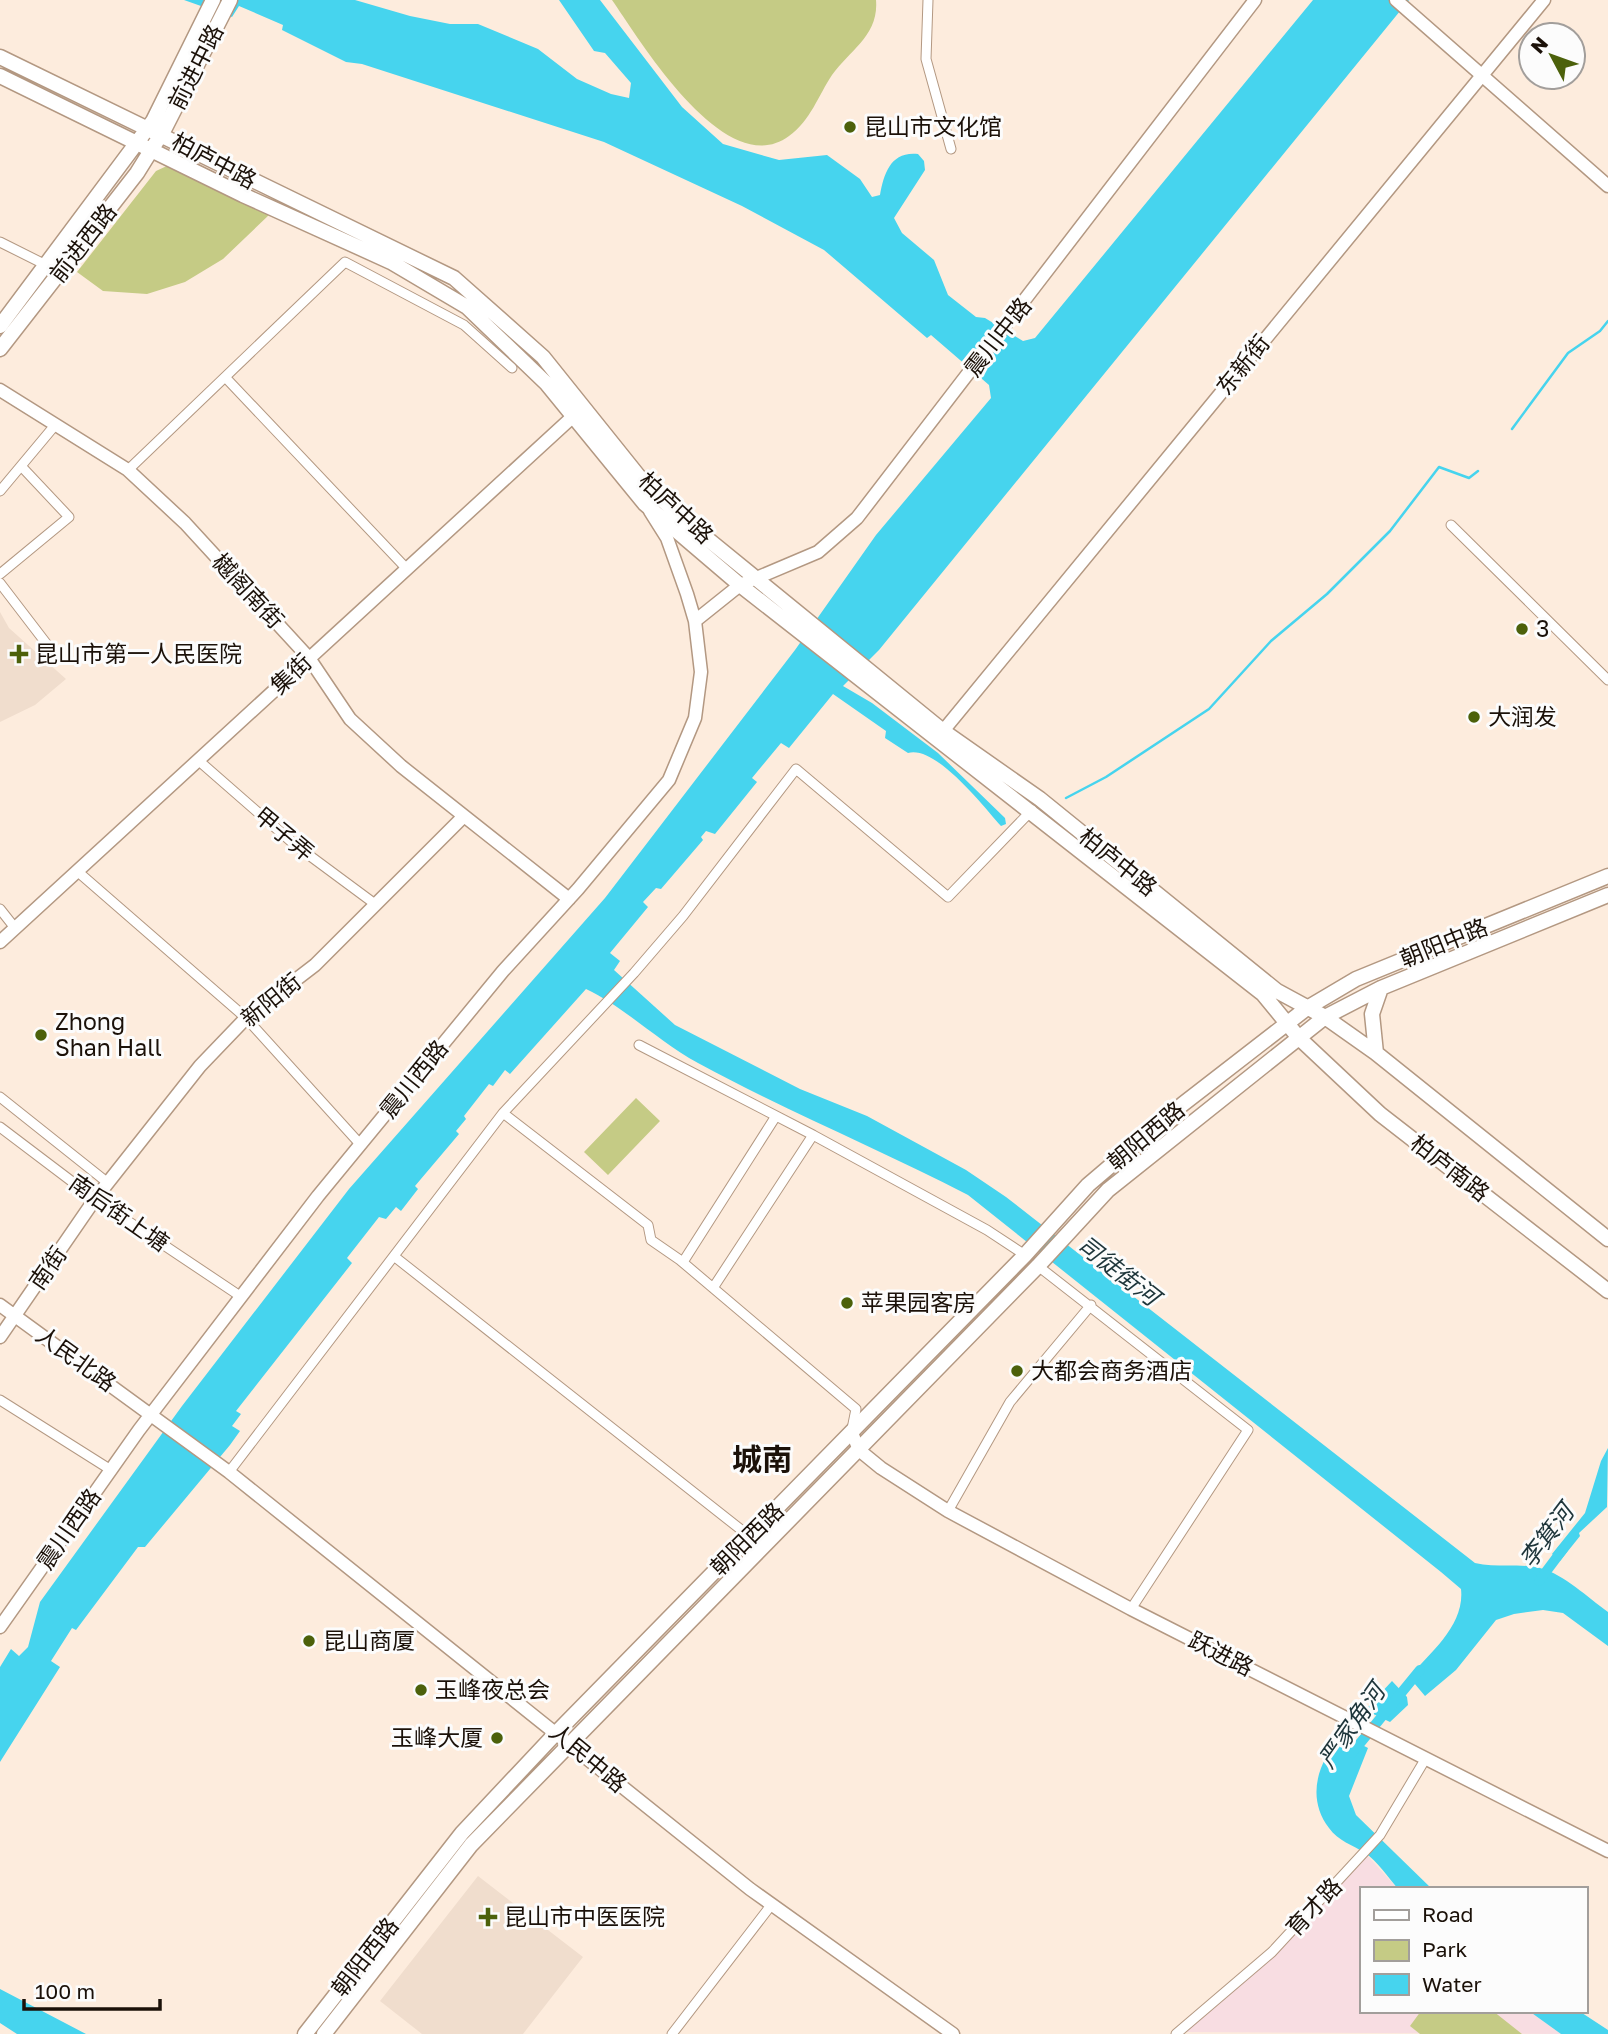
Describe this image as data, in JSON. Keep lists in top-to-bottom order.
{
  "streets": {
    "main road": [
      "前进中路",
      "柏庐中路",
      "前进西路",
      "朝阳中路",
      "朝阳西路",
      "柏庐南路"
    ],
    "street": [
      "震川中路",
      "东新街",
      "樾阁南街",
      "集街",
      "甲子弄",
      "新阳街",
      "震川西路",
      "南后街上塘",
      "南街",
      "人民北路",
      "跃进路",
      "人民中路",
      "育才路"
    ]
  },
  "crossings": [
    ["前进中路", "柏庐中路"],
    ["前进中路", "前进西路"],
    ["柏庐中路", "前进西路"],
    ["柏庐中路", "震川中路"],
    ["柏庐中路", "东新街"],
    ["柏庐中路", "集街"],
    ["柏庐中路", "朝阳中路"],
    ["柏庐中路", "震川西路"],
    ["柏庐中路", "朝阳西路"],
    ["柏庐中路", "柏庐南路"],
    ["震川中路", "震川西路"],
    ["樾阁南街", "集街"],
    ["樾阁南街", "新阳街"],
    ["樾阁南街", "震川西路"],
    ["集街", "甲子弄"],
    ["甲子弄", "新阳街"],
    ["朝阳中路", "朝阳西路"],
    ["朝阳中路", "柏庐南路"],
    ["新阳街", "南后街上塘"],
    ["新阳街", "南街"],
    ["震川西路", "南后街上塘"],
    ["震川西路", "人民北路"],
    ["朝阳西路", "柏庐南路"],
    ["朝阳西路", "跃进路"],
    ["朝阳西路", "人民中路"],
    ["南后街上塘", "南街"],
    ["南街", "人民北路"],
    ["人民北路", "人民中路"],
    ["跃进路", "育才路"]
  ],
  "districts": ["城南"],
  "water": ["司徒街河", "李箕河", "严家角河"],
  "places": {
    "other": [
      "昆山市文化馆",
      "3",
      "大润发",
      "Zhong Shan Hall",
      "苹果园客房",
      "大都会商务酒店",
      "昆山商厦",
      "玉峰夜总会",
      "玉峰大厦"
    ],
    "health": ["昆山市第一人民医院", "昆山市中医医院"]
  },
  "legend": ["Road", "Park", "Water"],
  "scale_bar": "100 m",
  "north": "top left"
}
